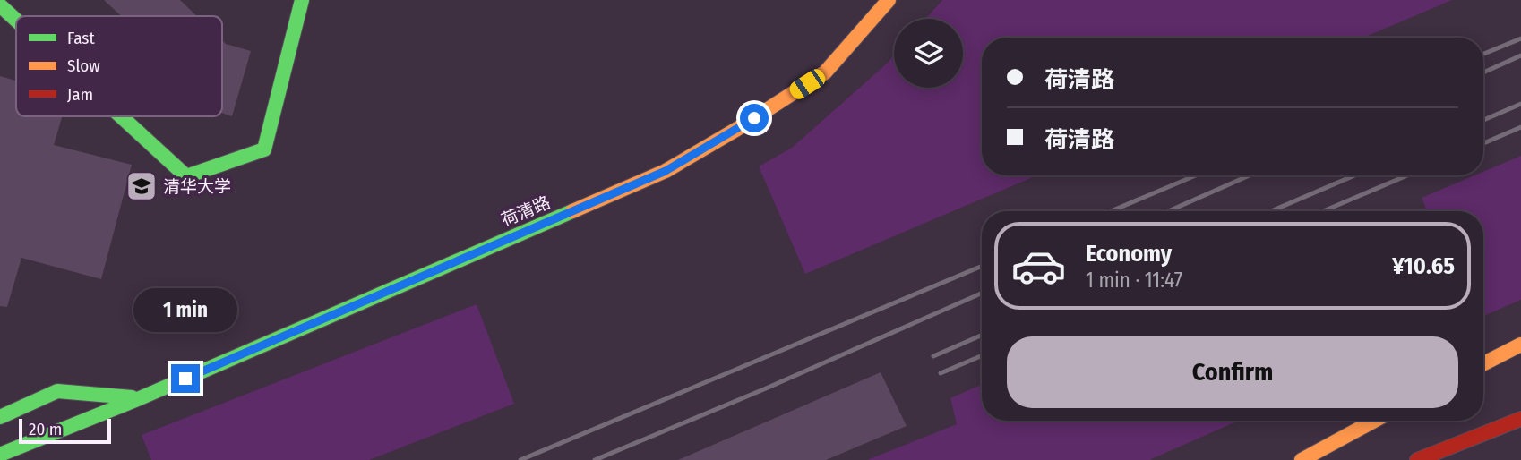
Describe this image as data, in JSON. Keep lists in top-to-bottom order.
{
  "streets": {
    "main road": ["荷清路"]
  },
  "places": {
    "school or university": ["清华大学"]
  },
  "legend": ["Fast", "Slow", "Jam"],
  "scale_bar": "20 m",
  "page": {
    "banner": ["荷清路", "荷清路"],
    "list": [
      {
        "name": "Economy",
        "note": "1 min · 11:47",
        "value": "¥10.65"
      }
    ],
    "bubble": "1 min",
    "buttons": "Confirm",
    "scale": "20 m"
  }
}
